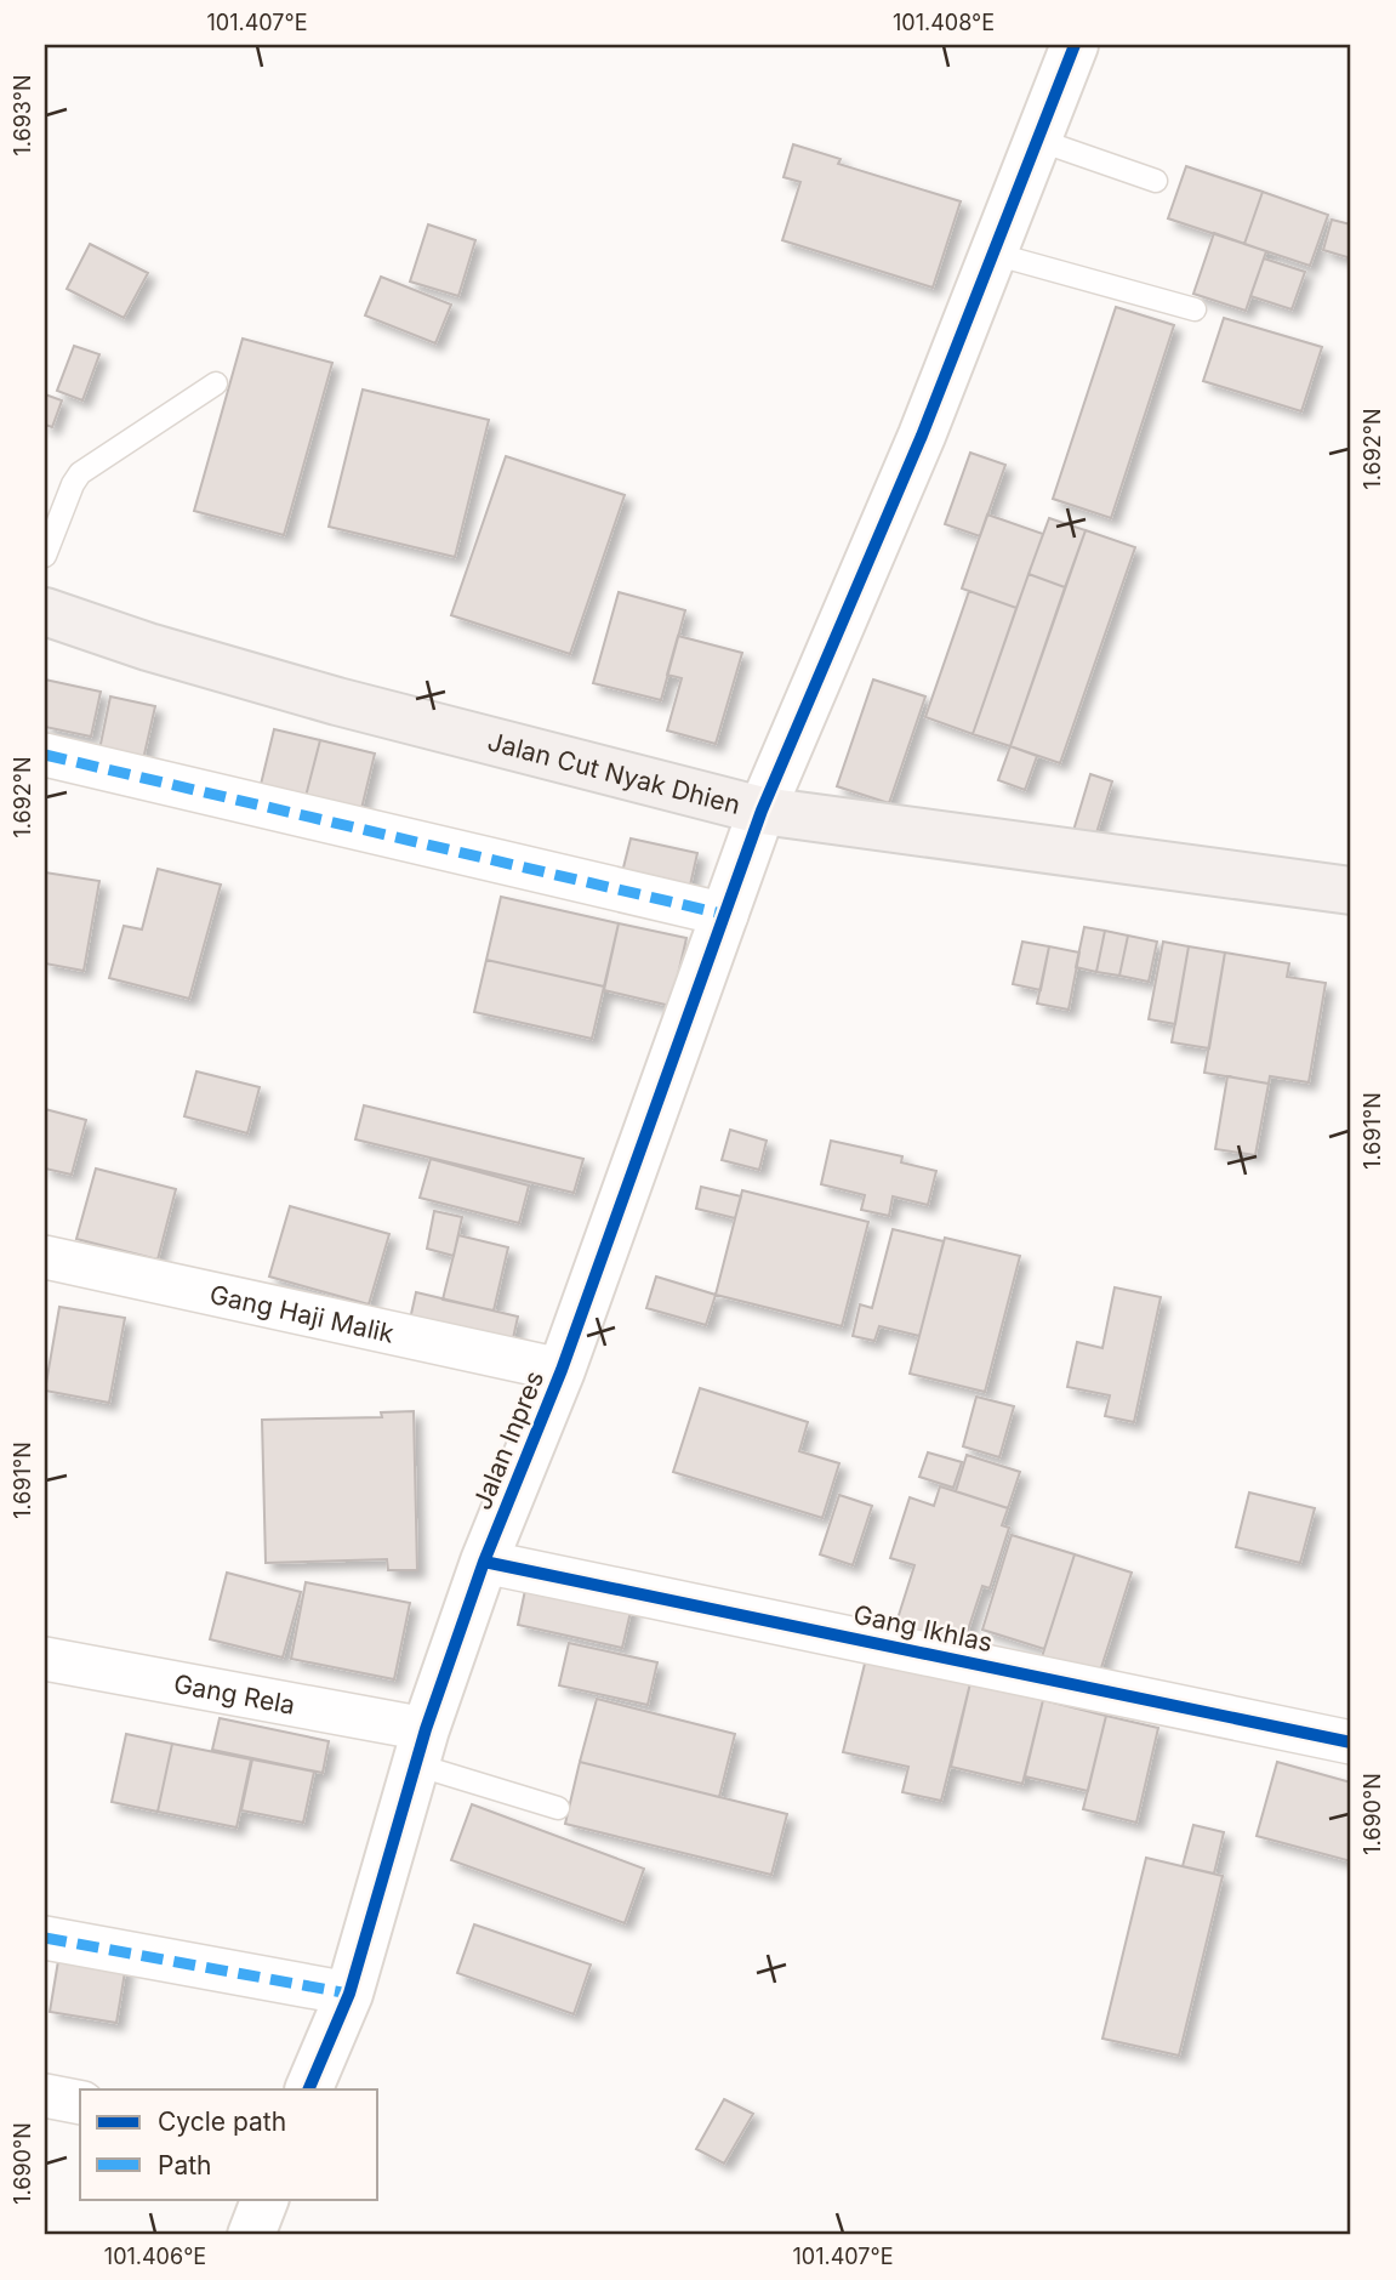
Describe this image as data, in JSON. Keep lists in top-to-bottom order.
{
  "streets": {
    "main road": ["Jalan Cut Nyak Dhien"],
    "street": [
      "Gang Haji Malik",
      "Jalan Inpres",
      "Gang Ikhlas",
      "Gang Rela"
    ]
  },
  "crossings": [
    ["Jalan Cut Nyak Dhien", "Jalan Inpres"],
    ["Gang Haji Malik", "Jalan Inpres"],
    ["Jalan Inpres", "Gang Ikhlas"],
    ["Jalan Inpres", "Gang Rela"]
  ],
  "legend": ["Cycle path", "Path"],
  "coordinates": [
    "101.407°E",
    "101.408°E",
    "1.693°N",
    "1.692°N",
    "1.691°N",
    "1.690°N",
    "101.406°E"
  ]
}
